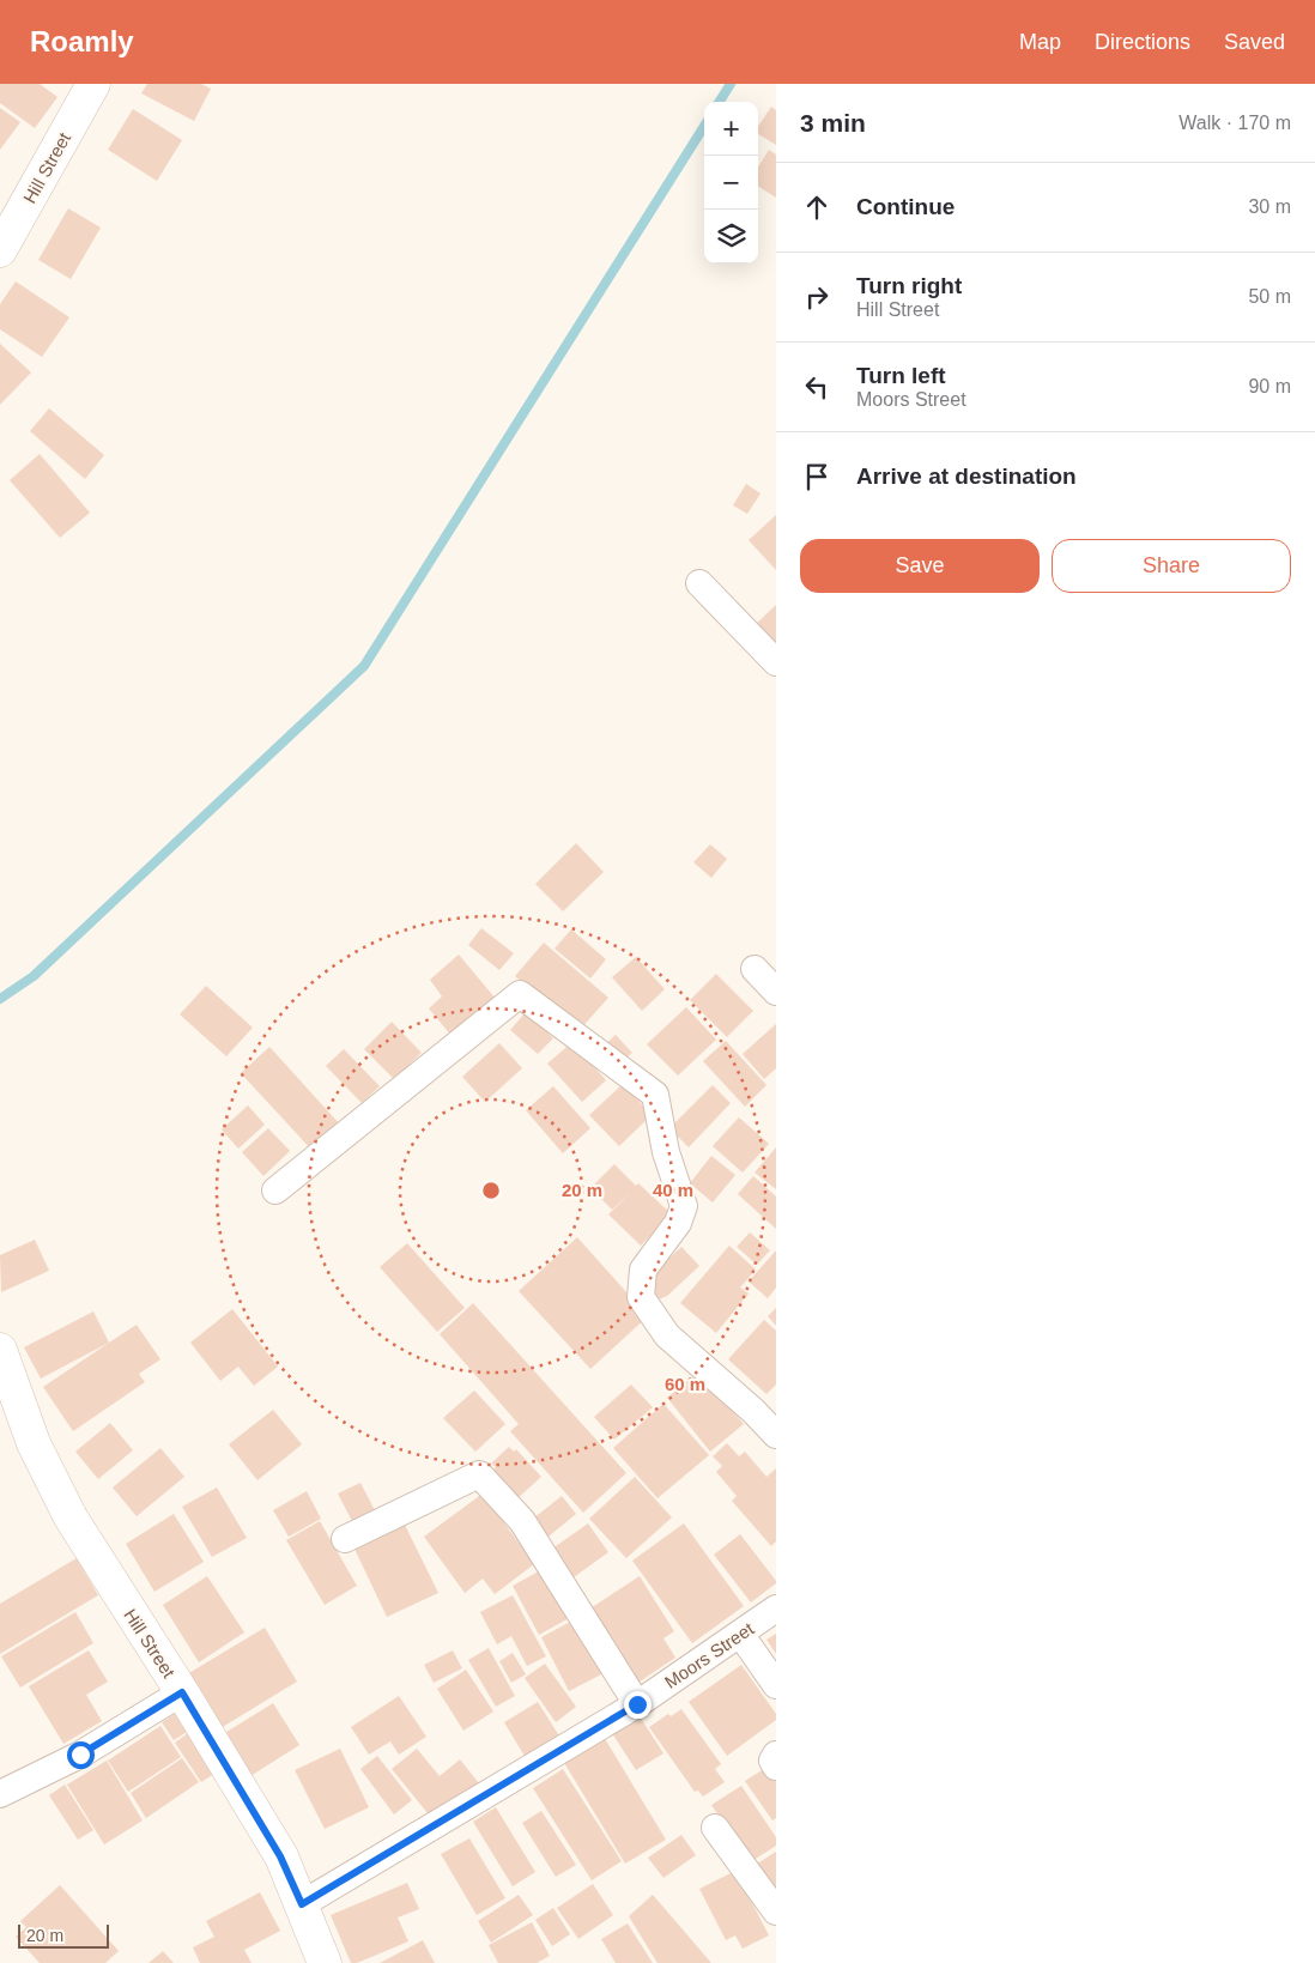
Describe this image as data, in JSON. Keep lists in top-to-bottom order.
{
  "streets": {
    "main road": ["Hill Street"],
    "street": ["Moors Street"]
  },
  "crossings": [
    ["Hill Street", "Moors Street"]
  ],
  "scale_bar": "20 m",
  "page": {
    "header": "Roamly",
    "nav": ["Map", "Directions", "Saved"],
    "heading": ["3 min", "Walk · 170 m"],
    "map_buttons": ["+", "−"],
    "list": [
      ["Continue", "30 m"],
      ["Turn right", "Hill Street", "50 m"],
      ["Turn left", "Moors Street", "90 m"],
      "Arrive at destination"
    ],
    "buttons": ["Save", "Share"],
    "scale": "20 m"
  },
  "rings": ["20 m", "40 m", "60 m"]
}
